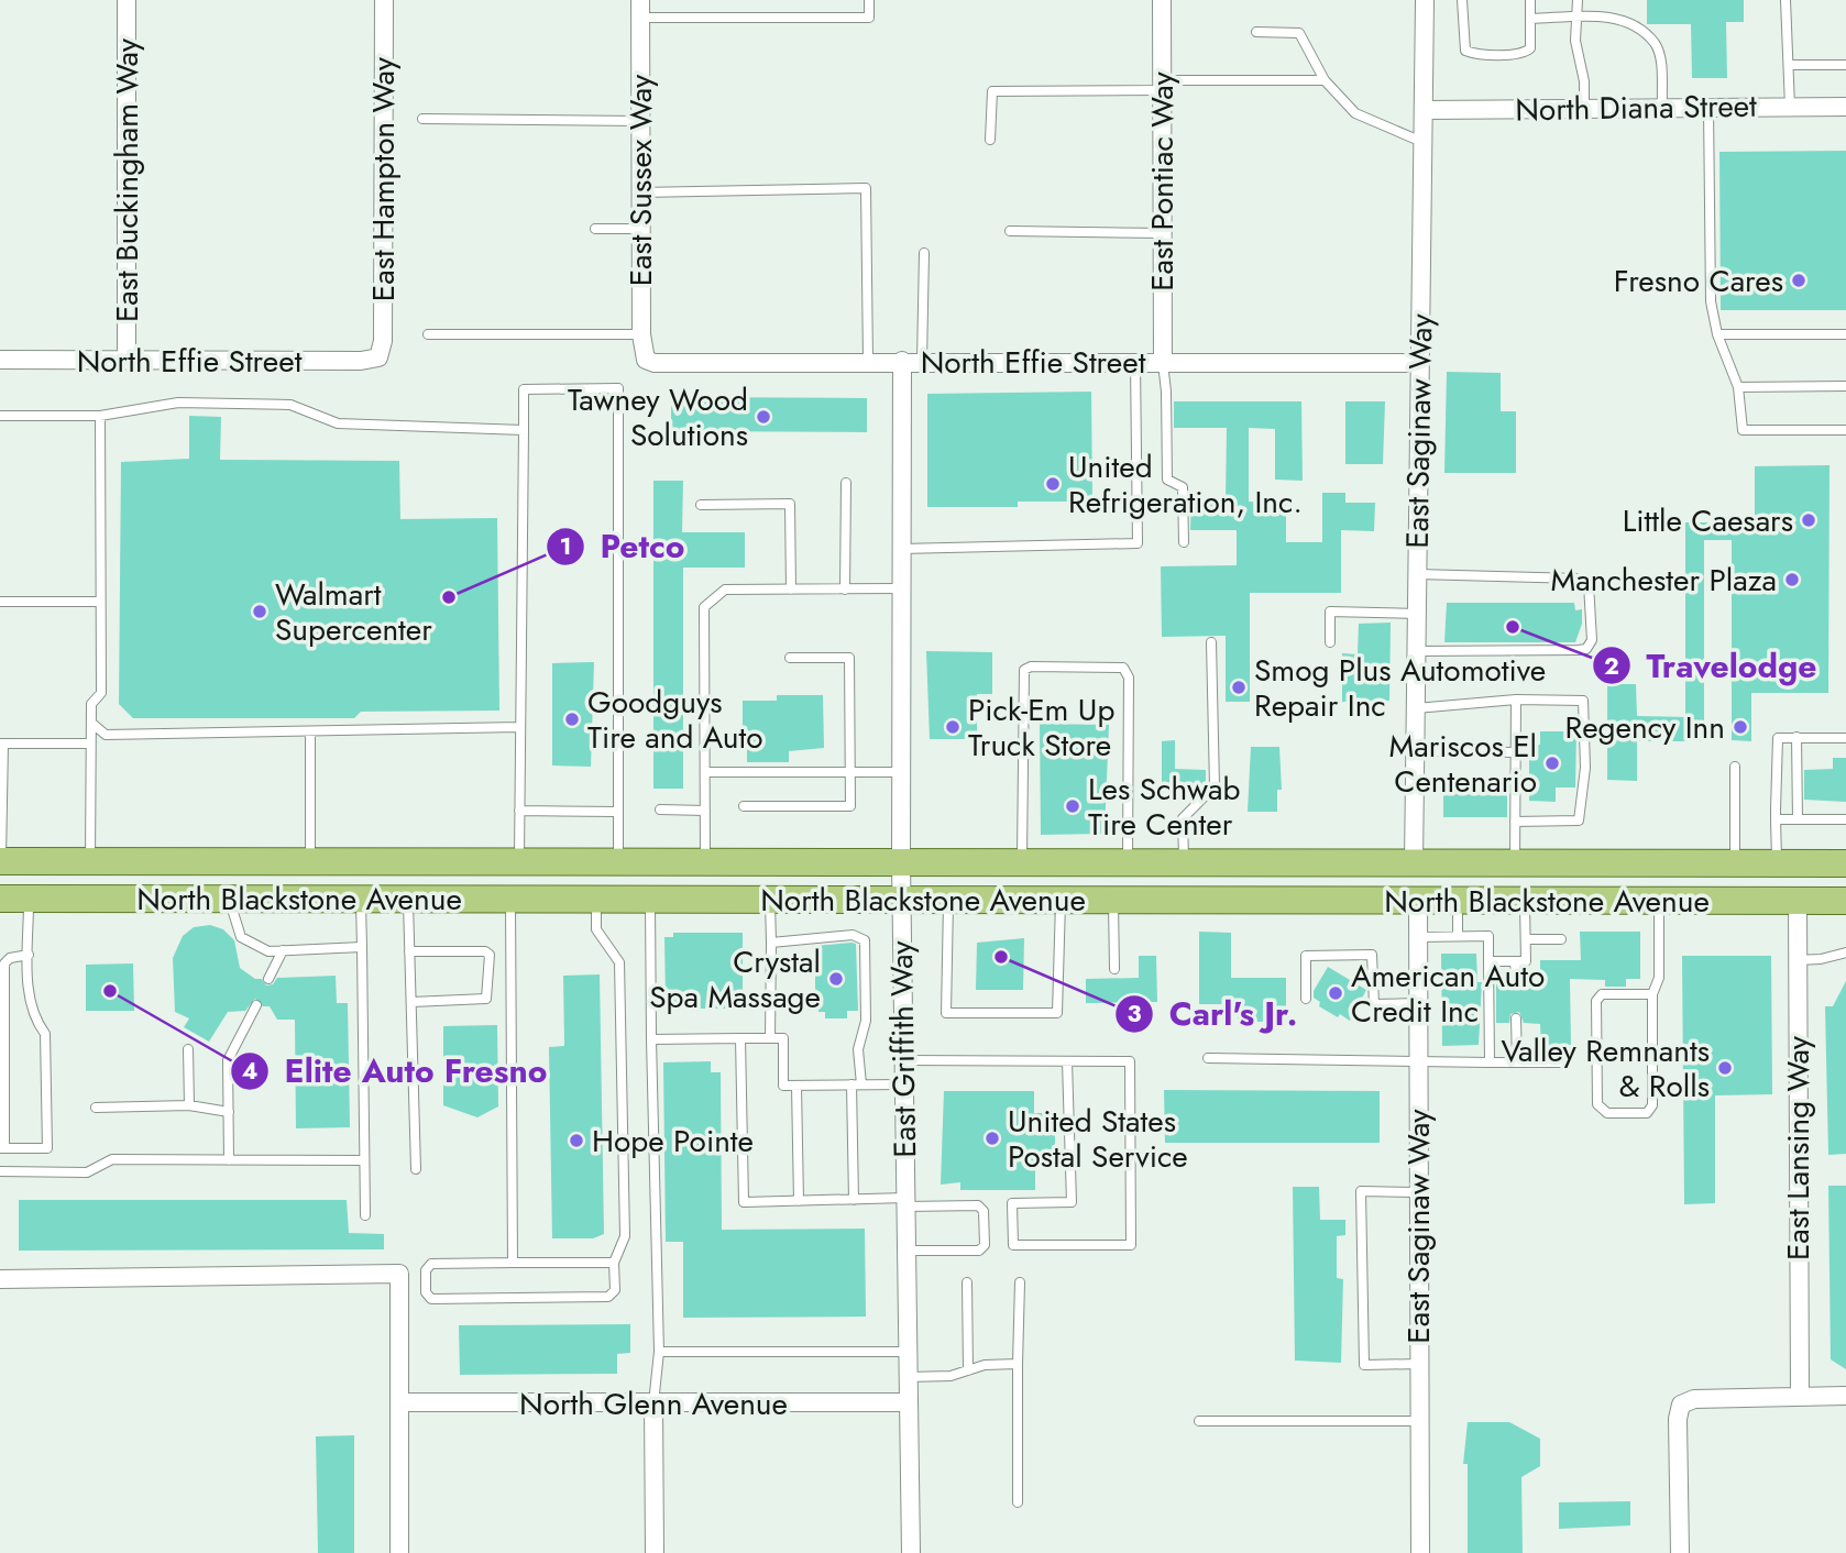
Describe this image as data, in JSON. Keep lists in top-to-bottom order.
{
  "streets": {
    "main road": ["North Blackstone Avenue"],
    "street": [
      "North Diana Street",
      "East Hampton Way",
      "East Buckingham Way",
      "East Sussex Way",
      "East Pontiac Way",
      "North Effie Street",
      "East Saginaw Way",
      "East Griffith Way",
      "East Lansing Way",
      "North Glenn Avenue"
    ]
  },
  "crossings": [
    ["North Diana Street", "East Saginaw Way"],
    ["East Hampton Way", "North Effie Street"],
    ["East Buckingham Way", "North Effie Street"],
    ["East Sussex Way", "North Effie Street"],
    ["East Pontiac Way", "North Effie Street"],
    ["North Effie Street", "East Saginaw Way"],
    ["North Effie Street", "East Griffith Way"],
    ["East Saginaw Way", "North Blackstone Avenue"],
    ["North Blackstone Avenue", "East Griffith Way"],
    ["North Blackstone Avenue", "East Lansing Way"],
    ["East Griffith Way", "North Glenn Avenue"]
  ],
  "places": [
    "Fresno Cares",
    "Tawney Wood Solutions",
    "United Refrigeration, Inc.",
    "Little Caesars",
    "Manchester Plaza",
    "Petco",
    "Walmart Supercenter",
    "Travelodge",
    "Smog Plus Automotive Repair Inc",
    "Goodguys Tire and Auto",
    "Pick-Em Up Truck Store",
    "Regency Inn",
    "Mariscos El Centenario",
    "Les Schwab Tire Center",
    "Carl's Jr.",
    "Crystal Spa Massage",
    "Elite Auto Fresno",
    "American Auto Credit Inc",
    "Valley Remnants & Rolls",
    "United States Postal Service",
    "Hope Pointe"
  ]
}
